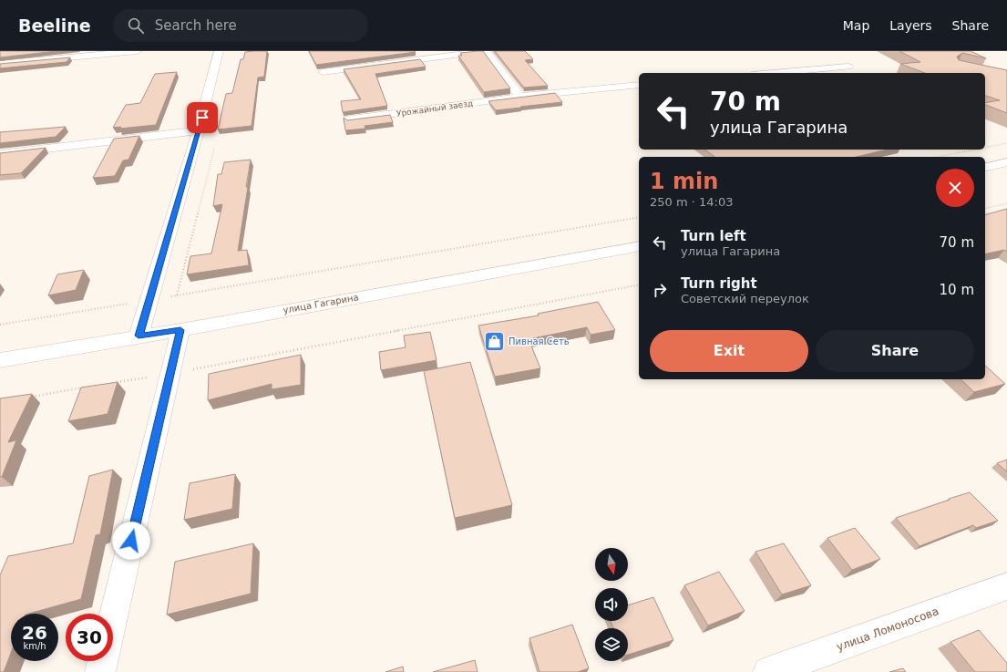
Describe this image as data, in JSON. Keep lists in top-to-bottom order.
{
  "streets": {
    "street": ["Урожайный заезд", "улица Гагарина", "улица Ломоносова"]
  },
  "places": {
    "shop": ["Пивная Сеть"]
  },
  "north": "bottom",
  "page": {
    "header": "Beeline",
    "search": "Search here",
    "nav": ["Map", "Layers", "Share"],
    "turn": ["70 m", "улица Гагарина"],
    "heading": ["1 min", "250 m · 14:03"],
    "list": [
      {
        "name": "Turn left",
        "note": "улица Гагарина",
        "value": "70 m"
      },
      {
        "name": "Turn right",
        "note": "Советский переулок",
        "value": "10 m"
      }
    ],
    "buttons": ["Exit", "Share"],
    "speed": "26 km/h",
    "limit": "30"
  }
}
